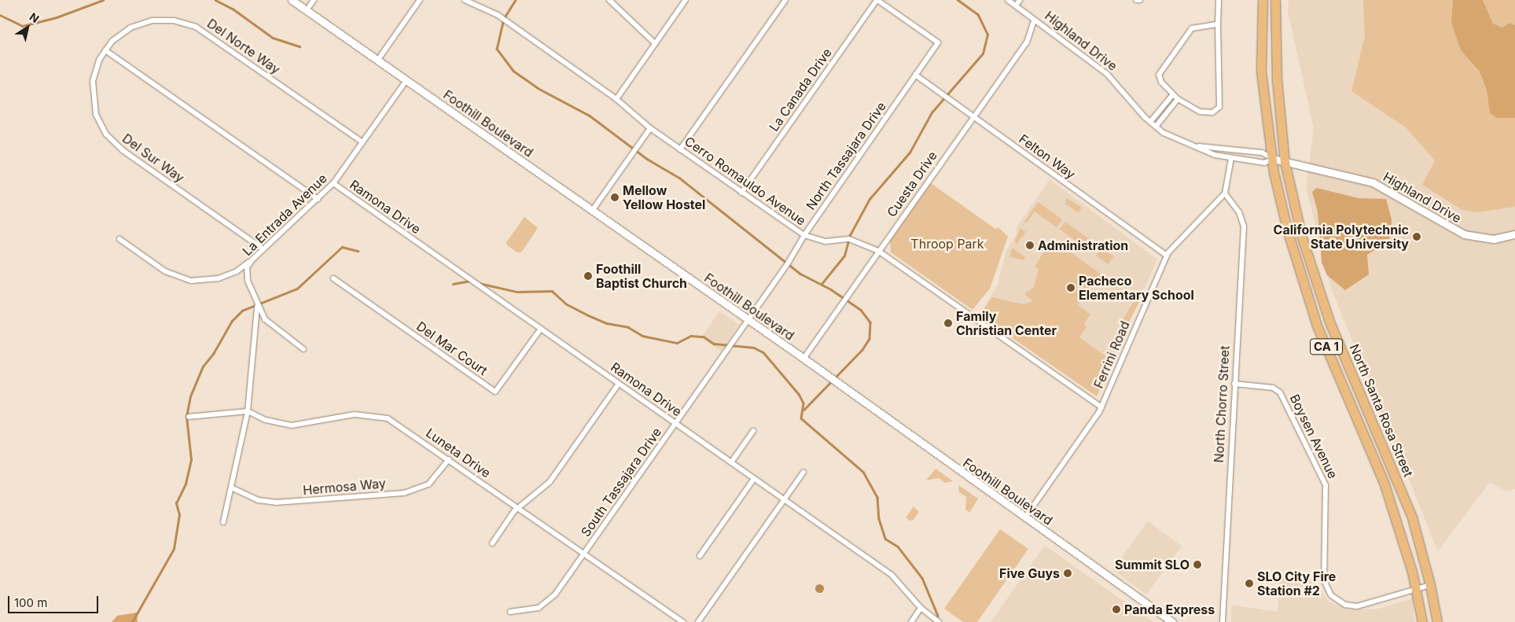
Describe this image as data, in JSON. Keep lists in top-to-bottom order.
{
  "streets": {
    "highway": ["CA 1", "North Santa Rosa Street"],
    "street": [
      "Highland Drive",
      "Del Norte Way",
      "La Canada Drive",
      "Foothill Boulevard",
      "North Tassajara Drive",
      "Felton Way",
      "Del Sur Way",
      "Cerro Romauldo Avenue",
      "Cuesta Drive",
      "Ramona Drive",
      "La Entrada Avenue",
      "Del Mar Court",
      "Ferrini Road",
      "North Chorro Street",
      "Boysen Avenue",
      "Luneta Drive",
      "South Tassajara Drive",
      "Hermosa Way"
    ]
  },
  "crossings": [
    ["Highland Drive", "Cuesta Drive"],
    ["Highland Drive", "North Santa Rosa Street"],
    ["Del Norte Way", "Del Sur Way"],
    ["Del Norte Way", "La Entrada Avenue"],
    ["La Canada Drive", "North Tassajara Drive"],
    ["La Canada Drive", "Cerro Romauldo Avenue"],
    ["Foothill Boulevard", "North Tassajara Drive"],
    ["Foothill Boulevard", "Cuesta Drive"],
    ["Foothill Boulevard", "La Entrada Avenue"],
    ["Foothill Boulevard", "Ferrini Road"],
    ["Foothill Boulevard", "South Tassajara Drive"],
    ["North Tassajara Drive", "Felton Way"],
    ["North Tassajara Drive", "Cerro Romauldo Avenue"],
    ["North Tassajara Drive", "South Tassajara Drive"],
    ["Felton Way", "Cuesta Drive"],
    ["Felton Way", "Ferrini Road"],
    ["Del Sur Way", "La Entrada Avenue"],
    ["Cerro Romauldo Avenue", "Cuesta Drive"],
    ["Cerro Romauldo Avenue", "Ferrini Road"],
    ["Ramona Drive", "La Entrada Avenue"],
    ["Ramona Drive", "Del Mar Court"],
    ["Ramona Drive", "South Tassajara Drive"],
    ["La Entrada Avenue", "Luneta Drive"],
    ["La Entrada Avenue", "Hermosa Way"],
    ["Ferrini Road", "North Chorro Street"],
    ["North Chorro Street", "Boysen Avenue"],
    ["North Santa Rosa Street", "Boysen Avenue"],
    ["Luneta Drive", "South Tassajara Drive"],
    ["Luneta Drive", "Hermosa Way"]
  ],
  "parks": ["Throop Park"],
  "places": [
    "Mellow Yellow Hostel",
    "California Polytechnic State University",
    "Administration",
    "Foothill Baptist Church",
    "Pacheco Elementary School",
    "Family Christian Center",
    "Summit SLO",
    "Five Guys",
    "SLO City Fire Station #2",
    "Panda Express"
  ],
  "scale_bar": "100 m",
  "north": "top right"
}
